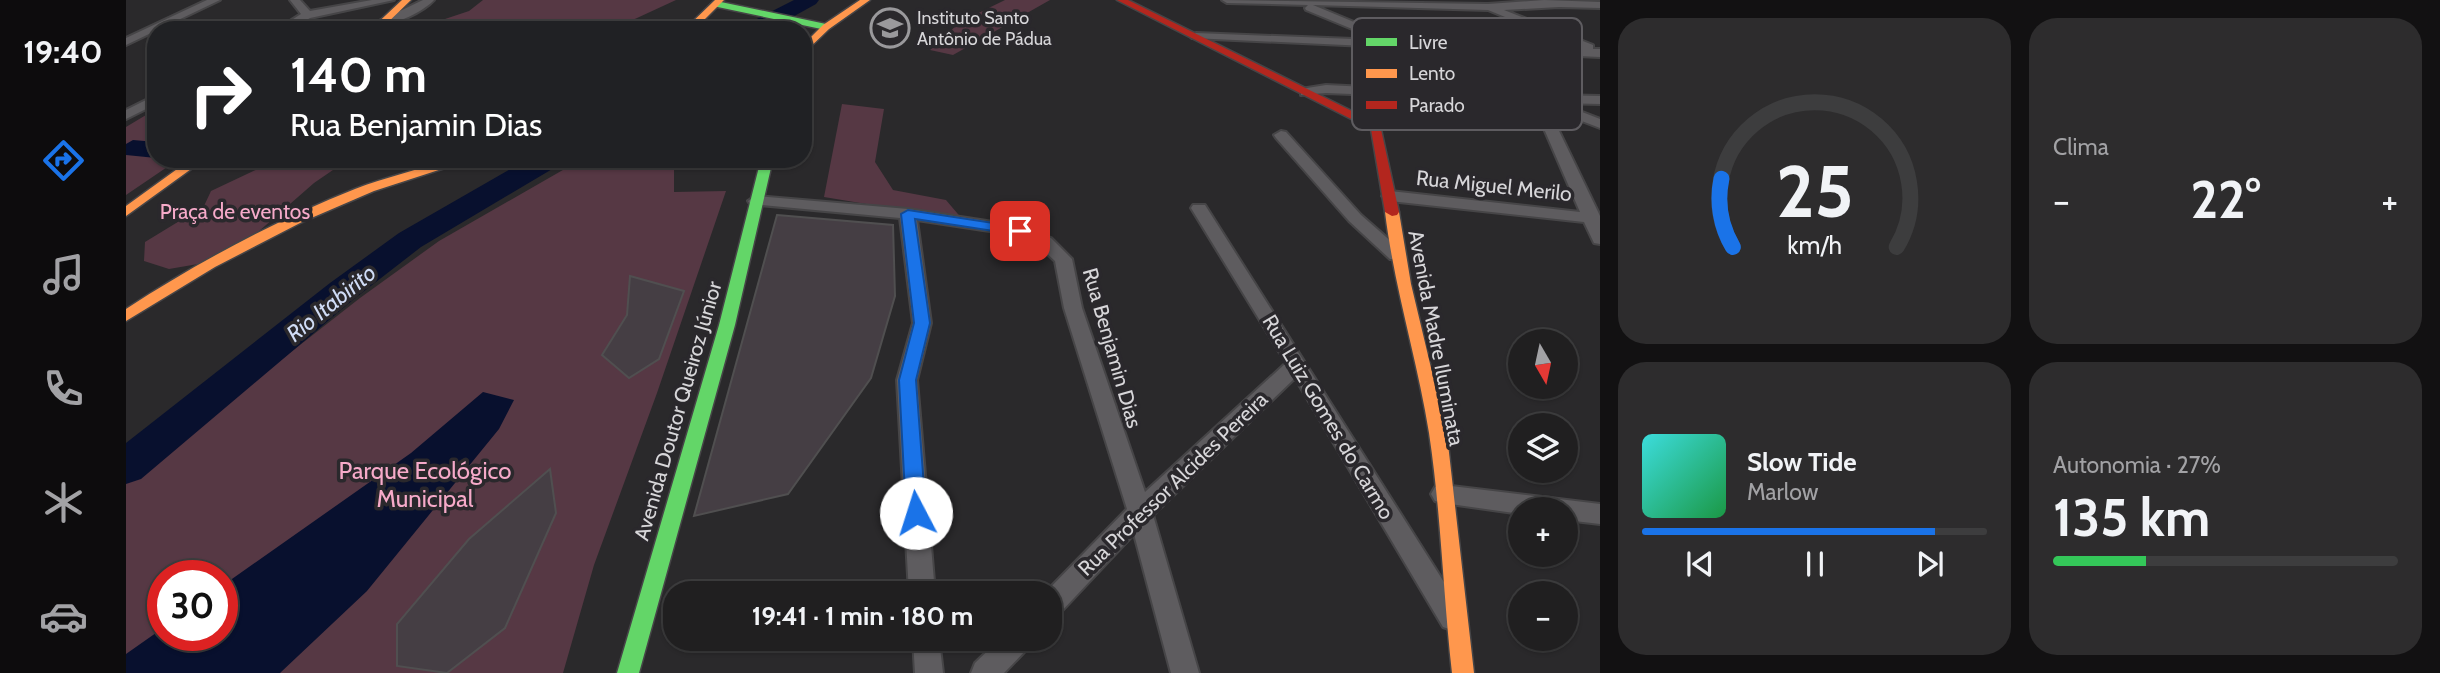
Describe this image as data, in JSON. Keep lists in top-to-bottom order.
{
  "streets": {
    "street": [
      "Rua Miguel Merilo",
      "Avenida Madre Iluminata",
      "Rua Benjamin Dias",
      "Avenida Doutor Queiroz Júnior",
      "Rua Luiz Gomes do Carmo",
      "Rua Professor Alcides Pereira"
    ]
  },
  "crossings": [
    ["Rua Miguel Merilo", "Avenida Madre Iluminata"],
    ["Avenida Madre Iluminata", "Rua Luiz Gomes do Carmo"],
    ["Rua Benjamin Dias", "Avenida Doutor Queiroz Júnior"],
    ["Rua Benjamin Dias", "Rua Professor Alcides Pereira"],
    ["Rua Luiz Gomes do Carmo", "Rua Professor Alcides Pereira"]
  ],
  "water": ["Rio Itabirito"],
  "parks": ["Praça de eventos", "Parque Ecológico Municipal"],
  "places": {
    "school or university": ["Instituto Santo Antônio de Pádua"]
  },
  "legend": ["Livre", "Lento", "Parado"],
  "north": "bottom",
  "page": {
    "tabs": "19:40",
    "tile": [
      "Clima",
      ["Autonomia · 27%", "135 km"]
    ],
    "turn": ["140 m", "Rua Benjamin Dias"],
    "heat": ["−", "22°", "+"],
    "map_buttons": ["+", "−"],
    "song": ["Slow Tide", "Marlow"],
    "limit": "30",
    "trip": "19:41 · 1 min · 180 m",
    "gauge": ["25", "km/h"]
  }
}
